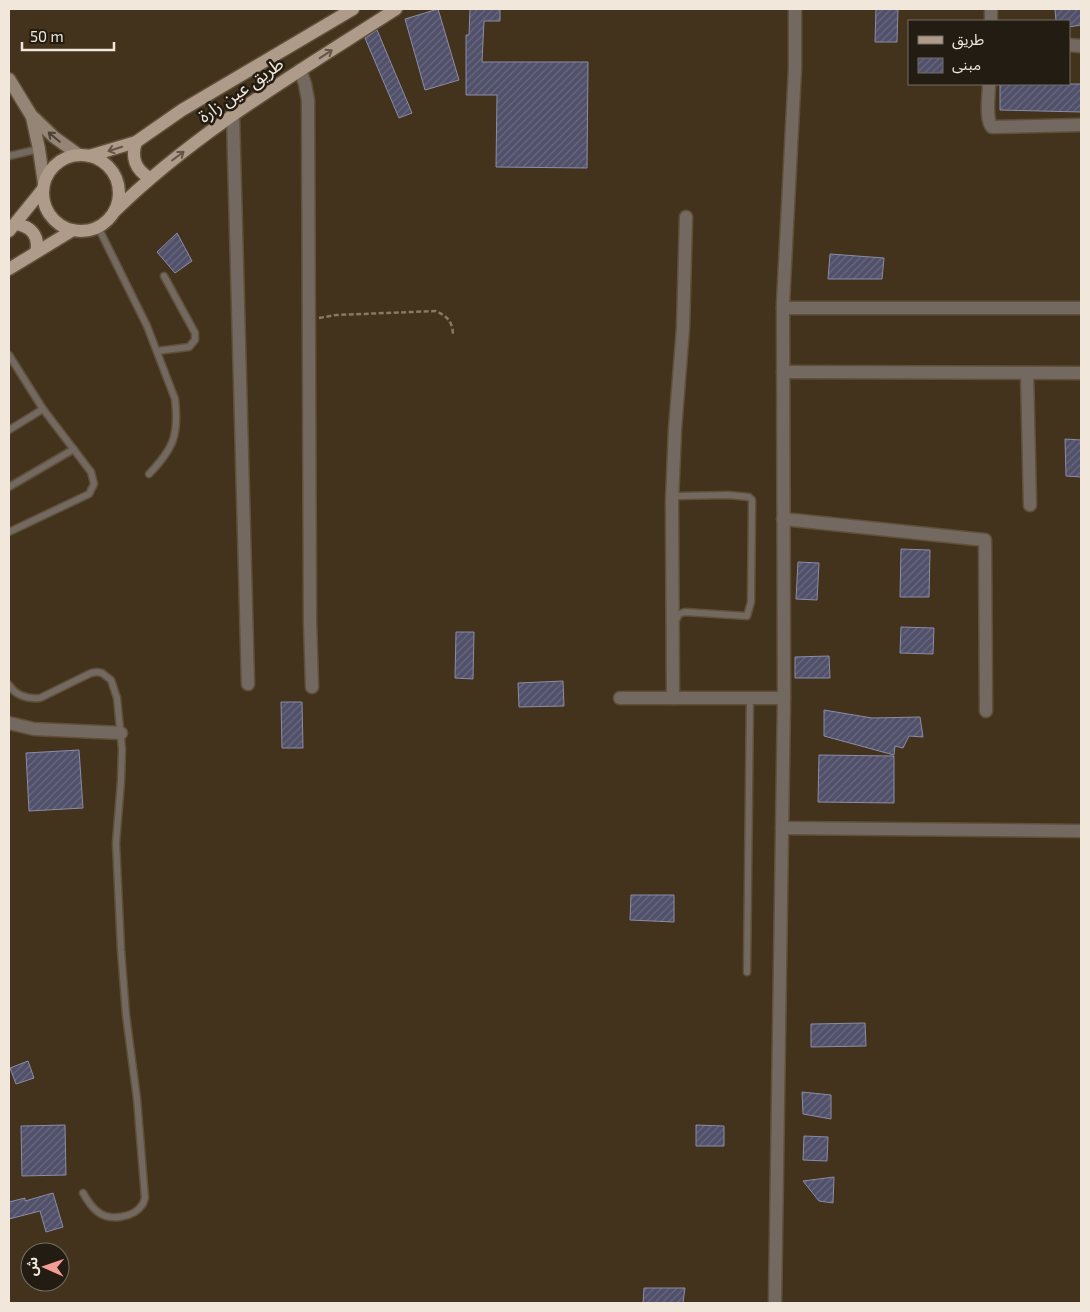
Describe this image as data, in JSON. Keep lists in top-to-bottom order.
{
  "streets": {
    "main road": ["طريق عين زارة"]
  },
  "legend": ["طريق", "مبنى"],
  "scale_bar": "50 m",
  "north": "left"
}
